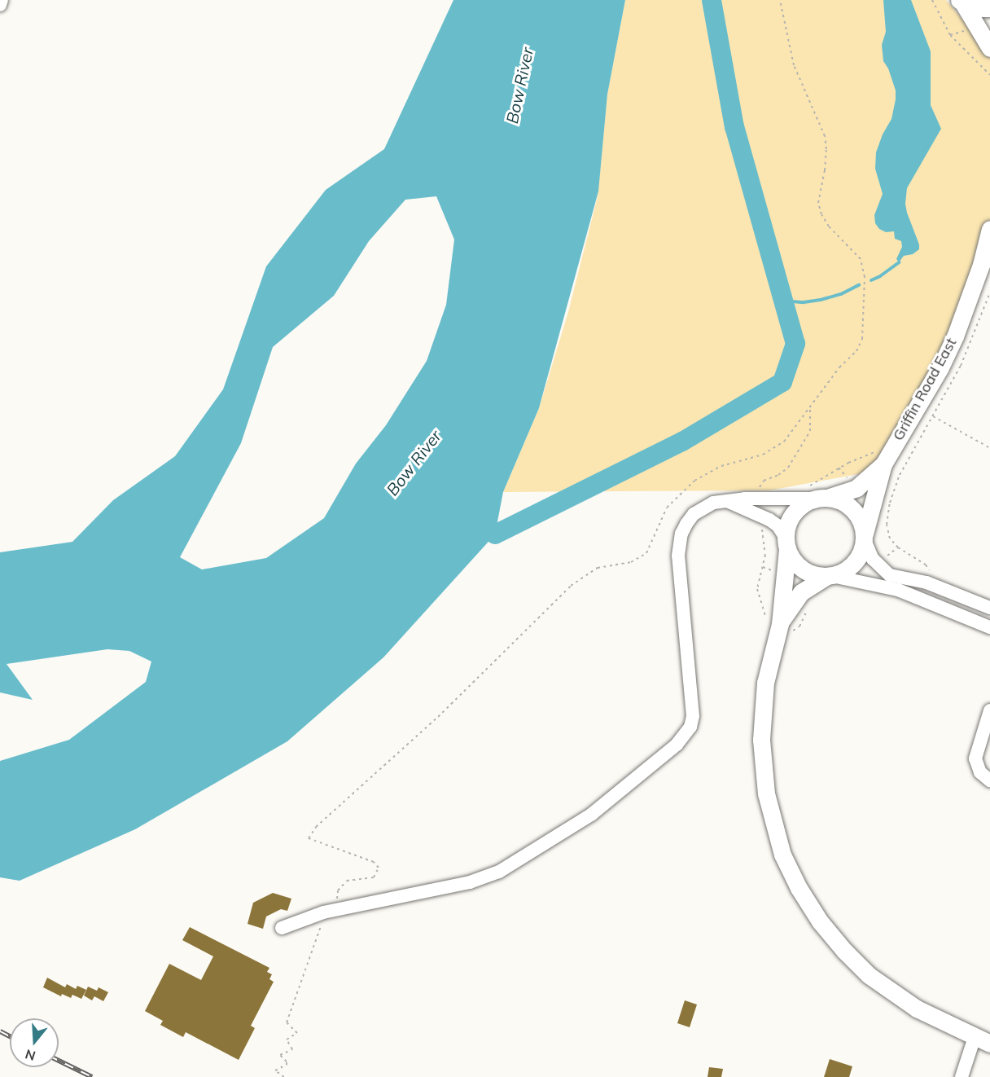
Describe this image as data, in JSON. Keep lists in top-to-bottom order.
{
  "streets": {
    "main road": ["Griffin Road East"]
  },
  "water": ["Bow River"],
  "north": "bottom"
}
